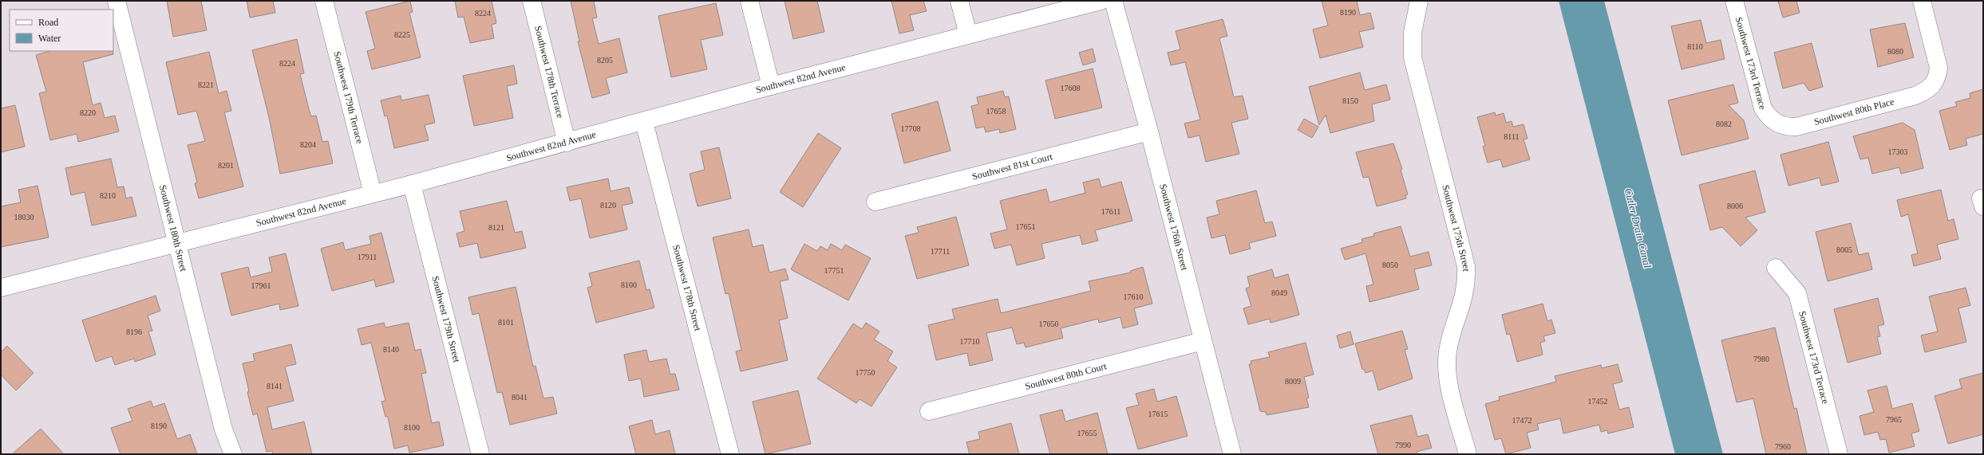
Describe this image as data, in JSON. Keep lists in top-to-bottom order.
{
  "streets": {
    "street": [
      "Southwest 173rd Terrace",
      "Southwest 178th Terrace",
      "Southwest 82nd Avenue",
      "Southwest 179th Terrace",
      "Southwest 80th Place",
      "Southwest 81st Court",
      "Southwest 176th Street",
      "Southwest 180th Street",
      "Southwest 175th Street",
      "Southwest 178th Street",
      "Southwest 179th Street",
      "Southwest 80th Court"
    ]
  },
  "crossings": [
    ["Southwest 173rd Terrace", "Southwest 80th Place"],
    ["Southwest 178th Terrace", "Southwest 82nd Avenue"],
    ["Southwest 82nd Avenue", "Southwest 179th Terrace"],
    ["Southwest 82nd Avenue", "Southwest 180th Street"],
    ["Southwest 82nd Avenue", "Southwest 178th Street"],
    ["Southwest 82nd Avenue", "Southwest 179th Street"],
    ["Southwest 81st Court", "Southwest 176th Street"],
    ["Southwest 176th Street", "Southwest 80th Court"]
  ],
  "water": ["Cutler Drain Canal"],
  "house_numbers": [
    "8190",
    "8224",
    "8225",
    "8110",
    "8080",
    "8205",
    "8224",
    "8221",
    "17608",
    "8150",
    "17658",
    "8220",
    "8082",
    "17708",
    "8111",
    "8204",
    "17303",
    "8201",
    "8210",
    "8120",
    "8006",
    "17611",
    "18030",
    "17651",
    "8121",
    "8005",
    "17711",
    "17911",
    "8050",
    "17751",
    "8100",
    "17961",
    "8049",
    "17610",
    "8101",
    "17650",
    "8196",
    "17710",
    "8140",
    "7980",
    "17750",
    "8009",
    "8141",
    "8041",
    "17452",
    "17615",
    "7965",
    "17472",
    "8190",
    "8100",
    "17655",
    "7990",
    "7960"
  ],
  "legend": ["Road", "Water"]
}
